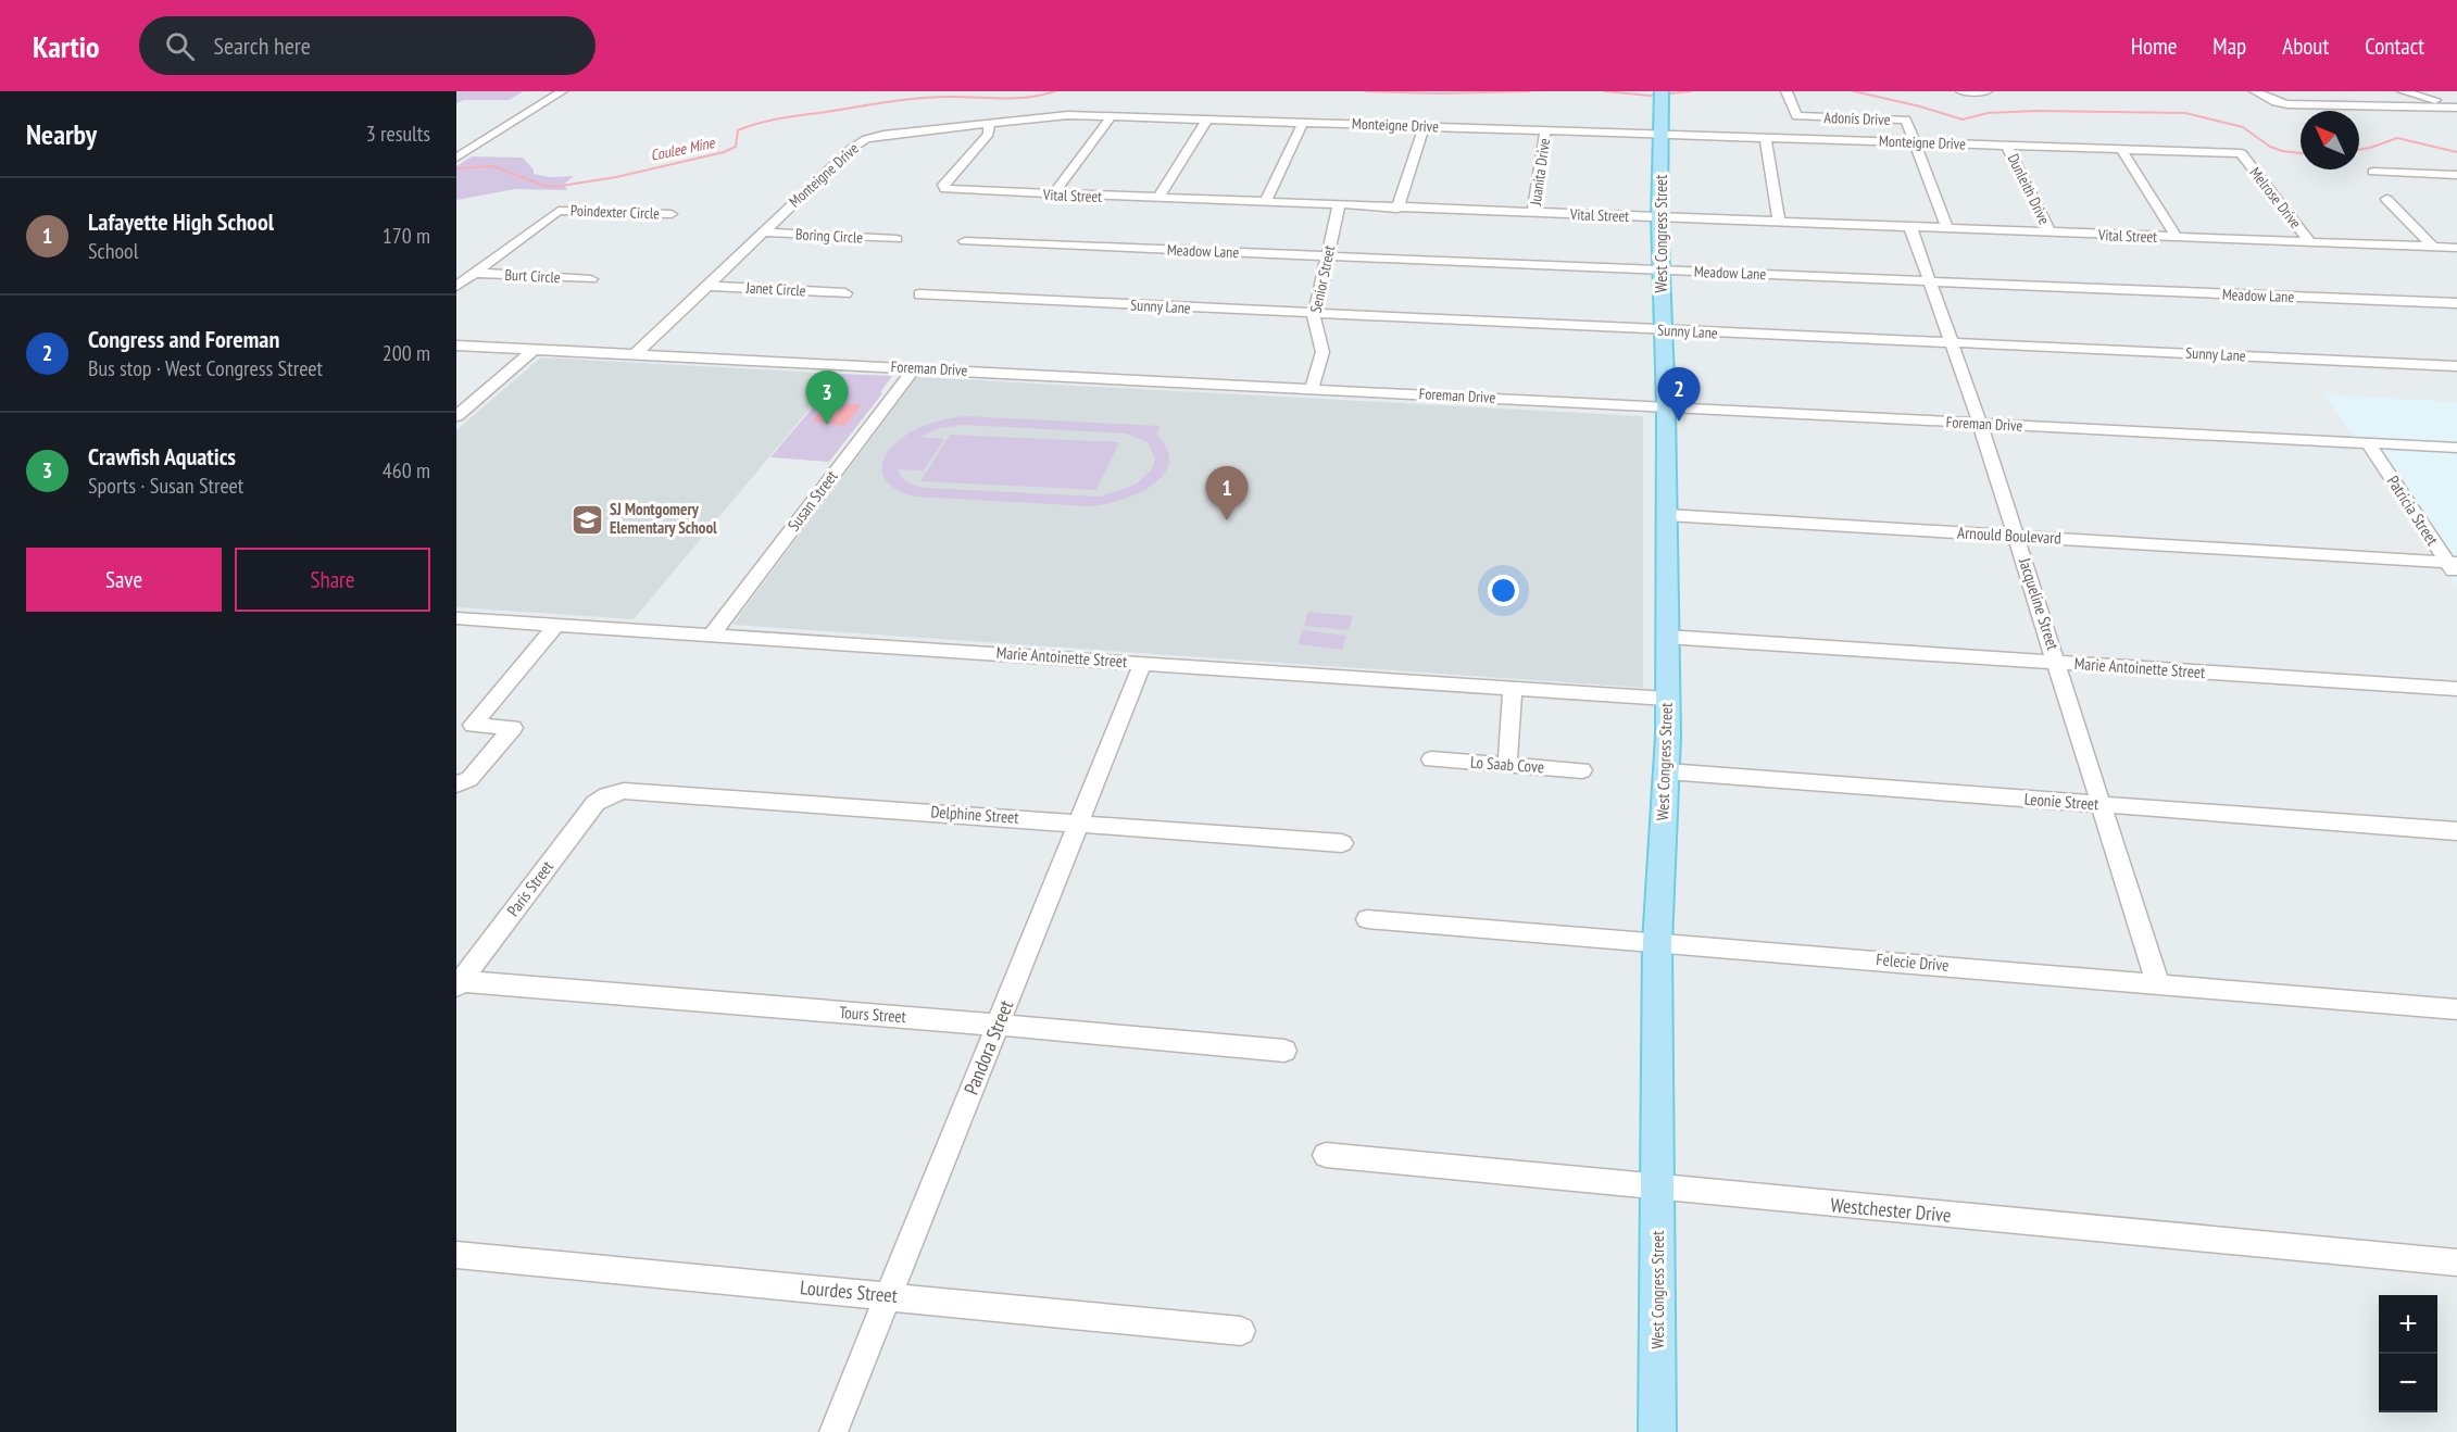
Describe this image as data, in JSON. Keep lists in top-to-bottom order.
{
  "streets": {
    "main road": ["West Congress Street"],
    "street": [
      "Adonis Drive",
      "Monteigne Drive",
      "Juanita Drive",
      "Dunleith Drive",
      "Vital Street",
      "Melrose Drive",
      "Poindexter Circle",
      "Boring Circle",
      "Meadow Lane",
      "Burt Circle",
      "Senior Street",
      "Janet Circle",
      "Sunny Lane",
      "Foreman Drive",
      "Susan Street",
      "Patricia Street",
      "Arnould Boulevard",
      "Jacqueline Street",
      "Marie Antoinette Street",
      "Lo Saab Cove",
      "Leonie Street",
      "Delphine Street",
      "Paris Street",
      "Felecie Drive",
      "Tours Street",
      "Pandora Street",
      "Westchester Drive",
      "Lourdes Street"
    ]
  },
  "crossings": [
    ["Adonis Drive", "Monteigne Drive"],
    ["Adonis Drive", "Vital Street"],
    ["Monteigne Drive", "Juanita Drive"],
    ["Monteigne Drive", "Dunleith Drive"],
    ["Monteigne Drive", "Vital Street"],
    ["Monteigne Drive", "Melrose Drive"],
    ["Monteigne Drive", "West Congress Street"],
    ["Monteigne Drive", "Boring Circle"],
    ["Monteigne Drive", "Janet Circle"],
    ["Monteigne Drive", "Foreman Drive"],
    ["Juanita Drive", "Vital Street"],
    ["Dunleith Drive", "Vital Street"],
    ["Vital Street", "Melrose Drive"],
    ["Vital Street", "West Congress Street"],
    ["Vital Street", "Senior Street"],
    ["Vital Street", "Jacqueline Street"],
    ["Poindexter Circle", "Burt Circle"],
    ["West Congress Street", "Meadow Lane"],
    ["West Congress Street", "Sunny Lane"],
    ["West Congress Street", "Foreman Drive"],
    ["West Congress Street", "Arnould Boulevard"],
    ["West Congress Street", "Marie Antoinette Street"],
    ["West Congress Street", "Leonie Street"],
    ["West Congress Street", "Felecie Drive"],
    ["West Congress Street", "Westchester Drive"],
    ["Meadow Lane", "Senior Street"],
    ["Meadow Lane", "Jacqueline Street"],
    ["Senior Street", "Sunny Lane"],
    ["Senior Street", "Foreman Drive"],
    ["Sunny Lane", "Jacqueline Street"],
    ["Foreman Drive", "Susan Street"],
    ["Foreman Drive", "Patricia Street"],
    ["Foreman Drive", "Jacqueline Street"],
    ["Susan Street", "Marie Antoinette Street"],
    ["Patricia Street", "Arnould Boulevard"],
    ["Arnould Boulevard", "Jacqueline Street"],
    ["Jacqueline Street", "Marie Antoinette Street"],
    ["Jacqueline Street", "Leonie Street"],
    ["Jacqueline Street", "Felecie Drive"],
    ["Marie Antoinette Street", "Pandora Street"],
    ["Delphine Street", "Paris Street"],
    ["Delphine Street", "Pandora Street"],
    ["Paris Street", "Tours Street"],
    ["Tours Street", "Pandora Street"],
    ["Pandora Street", "Lourdes Street"]
  ],
  "water": ["Coulee Mine"],
  "places": {
    "school or university": ["SJ Montgomery Elementary School"]
  },
  "north": "top left",
  "page": {
    "header": "Kartio",
    "search": "Search here",
    "nav": [
      "Home",
      "Map",
      "About",
      "Contact"
    ],
    "heading": ["Nearby", "3 results"],
    "list": [
      {
        "mark": "1",
        "name": "Lafayette High School",
        "note": "School",
        "value": "170 m"
      },
      {
        "mark": "2",
        "name": "Congress and Foreman",
        "note": "Bus stop · West Congress Street",
        "value": "200 m"
      },
      {
        "mark": "3",
        "name": "Crawfish Aquatics",
        "note": "Sports · Susan Street",
        "value": "460 m"
      }
    ],
    "pins": ["2", "3", "1"],
    "buttons": ["Save", "Share"],
    "map_buttons": ["+", "−"]
  }
}
